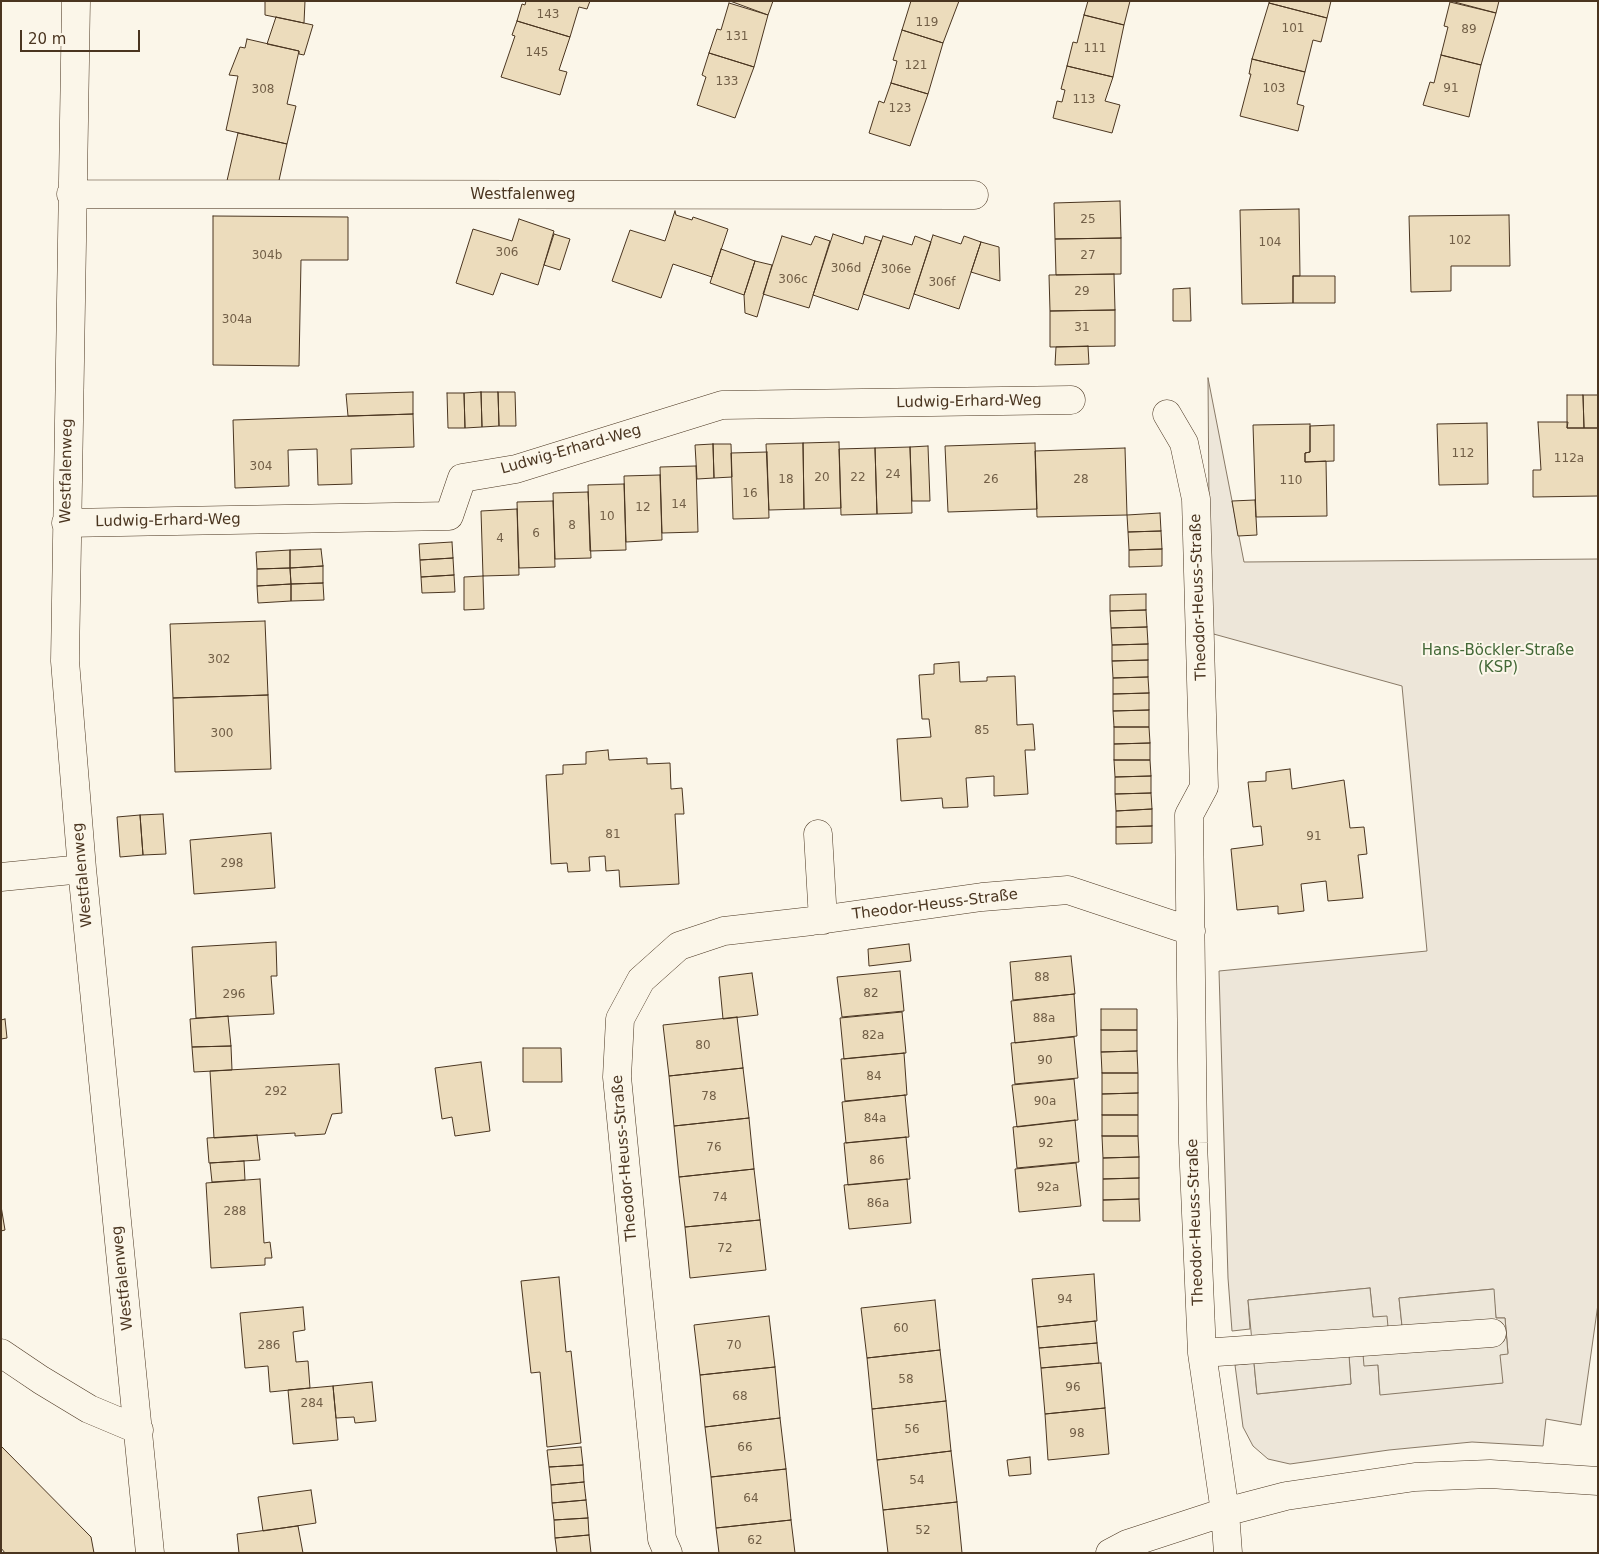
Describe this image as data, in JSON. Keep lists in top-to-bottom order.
{
  "streets": {
    "street": ["Westfalenweg", "Ludwig-Erhard-Weg", "Theodor-Heuss-Straße"]
  },
  "crossings": [
    ["Westfalenweg", "Ludwig-Erhard-Weg"]
  ],
  "parks": ["Hans-Böckler-Straße (KSP)"],
  "house_numbers": [
    "143",
    "119",
    "101",
    "89",
    "131",
    "111",
    "145",
    "121",
    "133",
    "103",
    "91",
    "308",
    "113",
    "123",
    "25",
    "102",
    "104",
    "306",
    "304b",
    "27",
    "306d",
    "306e",
    "306c",
    "306f",
    "29",
    "304a",
    "31",
    "112",
    "112a",
    "304",
    "24",
    "20",
    "22",
    "18",
    "26",
    "28",
    "110",
    "16",
    "14",
    "12",
    "10",
    "8",
    "6",
    "4",
    "302",
    "85",
    "300",
    "81",
    "91",
    "298",
    "88",
    "82",
    "296",
    "88a",
    "82a",
    "80",
    "90",
    "84",
    "292",
    "78",
    "90a",
    "84a",
    "92",
    "76",
    "86",
    "92a",
    "74",
    "86a",
    "288",
    "72",
    "94",
    "60",
    "286",
    "70",
    "58",
    "96",
    "68",
    "284",
    "56",
    "98",
    "66",
    "54",
    "64",
    "52",
    "62"
  ],
  "scale_bar": "20 m"
}
